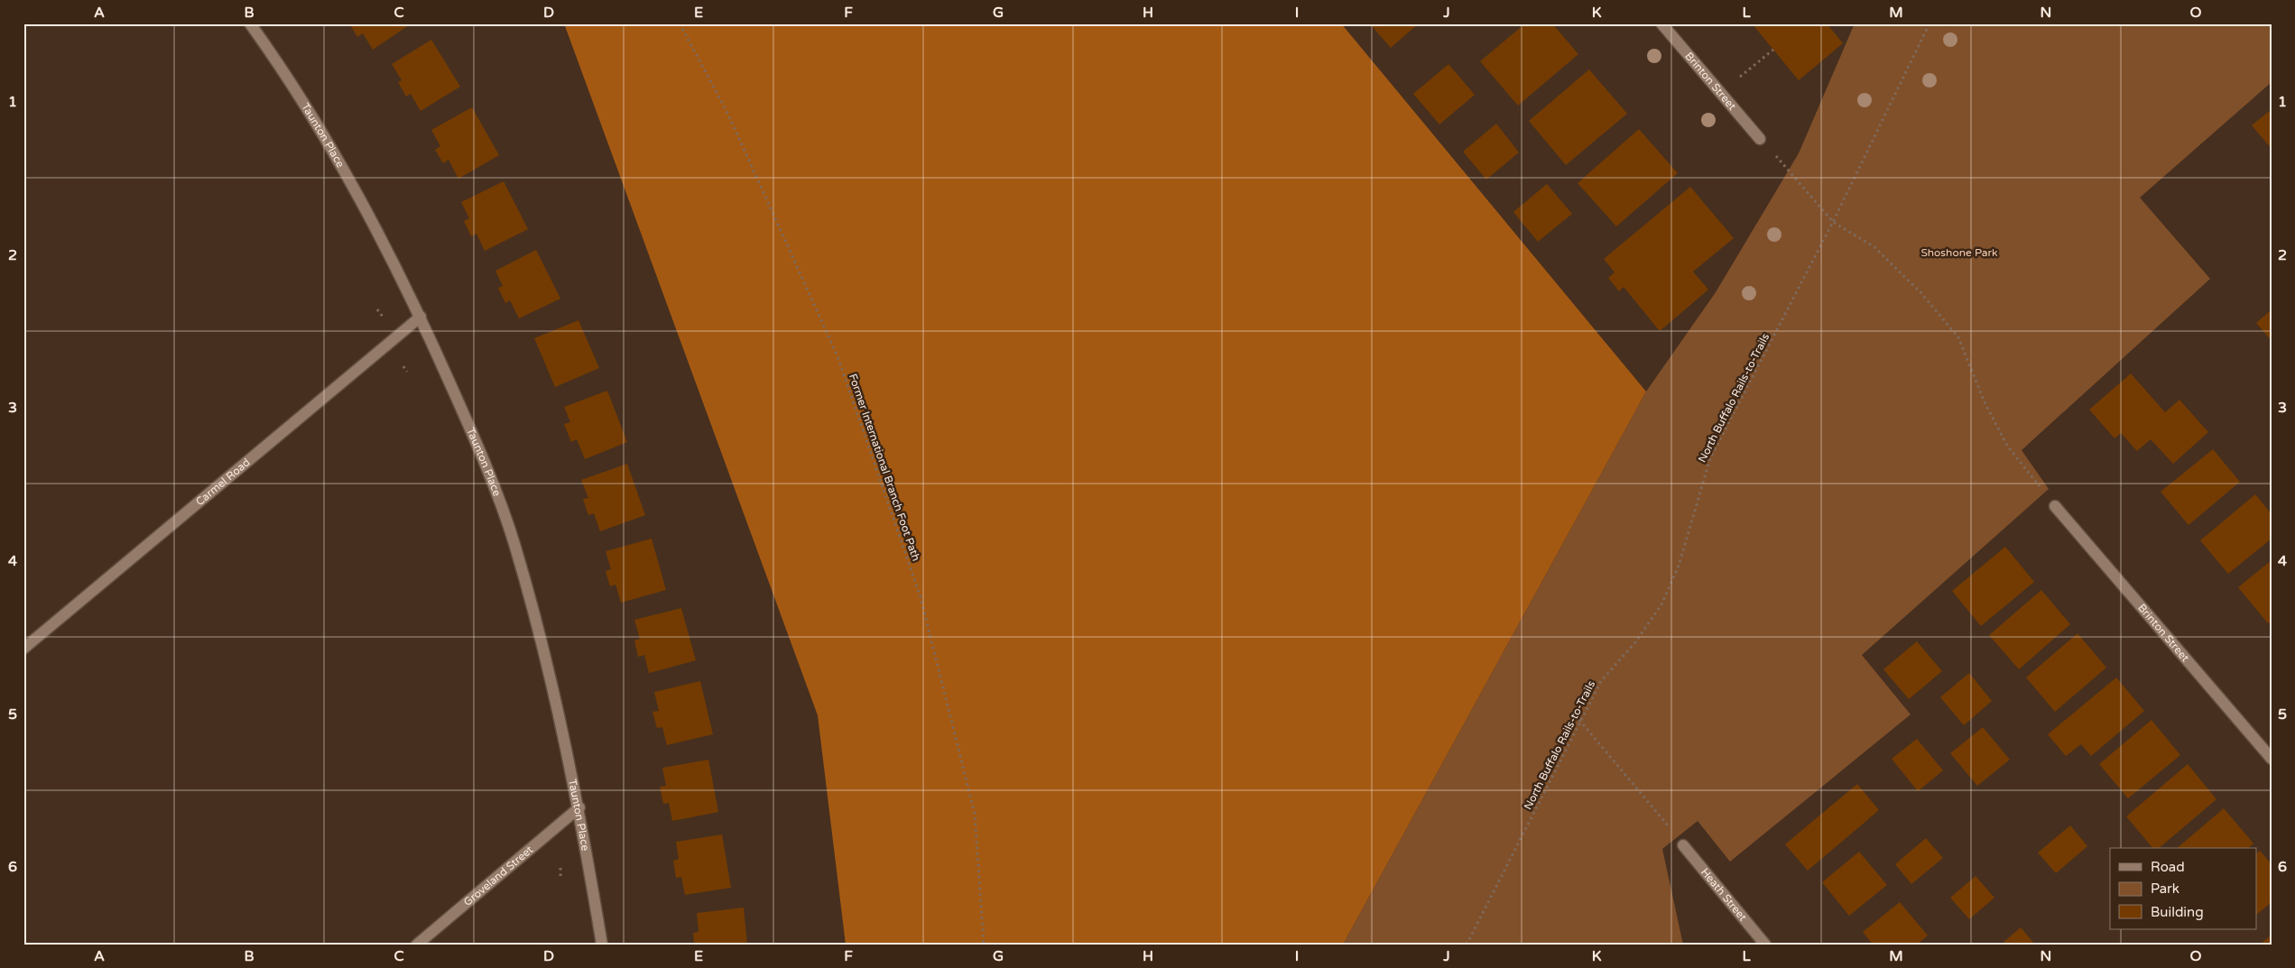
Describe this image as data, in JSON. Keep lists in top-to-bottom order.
{
  "streets": {
    "street": [
      "Brinton Street",
      "Taunton Place",
      "Carmel Road",
      "Groveland Street",
      "Heath Street"
    ],
    "path": ["North Buffalo Rails-to-Trails", "Former International Branch Foot Path"]
  },
  "crossings": [
    ["Taunton Place", "Carmel Road"],
    ["Taunton Place", "Groveland Street"]
  ],
  "parks": ["Shoshone Park"],
  "legend": ["Road", "Park", "Building"],
  "grid": {
    "columns": [
      "A",
      "B",
      "C",
      "D",
      "E",
      "F",
      "G",
      "H",
      "I",
      "J",
      "K",
      "L",
      "M",
      "N",
      "O"
    ],
    "rows": [
      "1",
      "2",
      "3",
      "4",
      "5",
      "6"
    ]
  }
}
